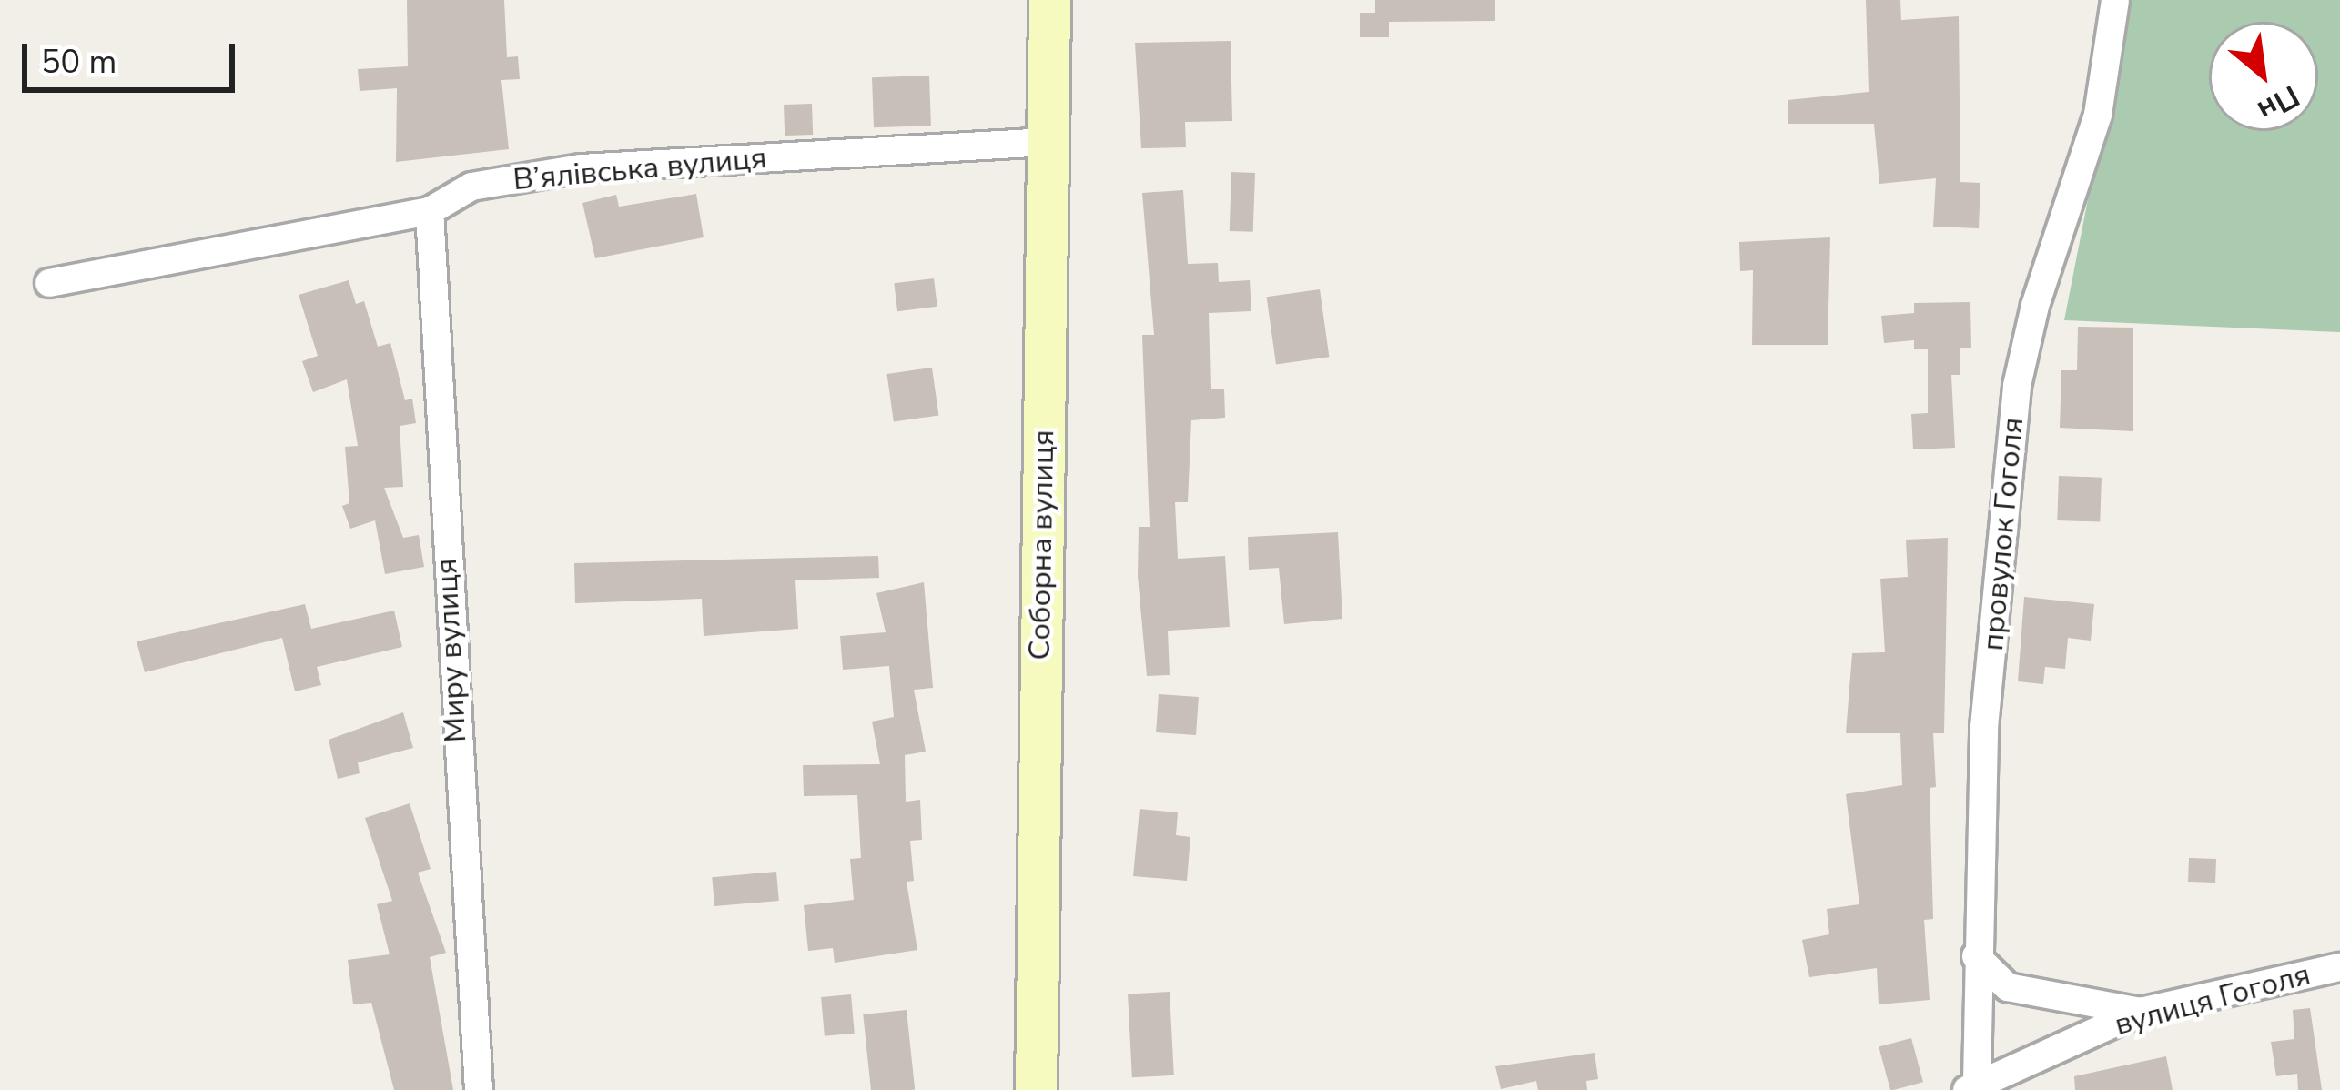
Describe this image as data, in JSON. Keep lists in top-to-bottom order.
{
  "streets": {
    "street": [
      "В’ялівська вулиця",
      "провулок Гоголя",
      "Соборна вулиця",
      "Миру вулиця",
      "вулиця Гоголя"
    ]
  },
  "crossings": [
    ["В’ялівська вулиця", "Соборна вулиця"],
    ["В’ялівська вулиця", "Миру вулиця"],
    ["провулок Гоголя", "вулиця Гоголя"]
  ],
  "scale_bar": "50 m",
  "north": "bottom right"
}
